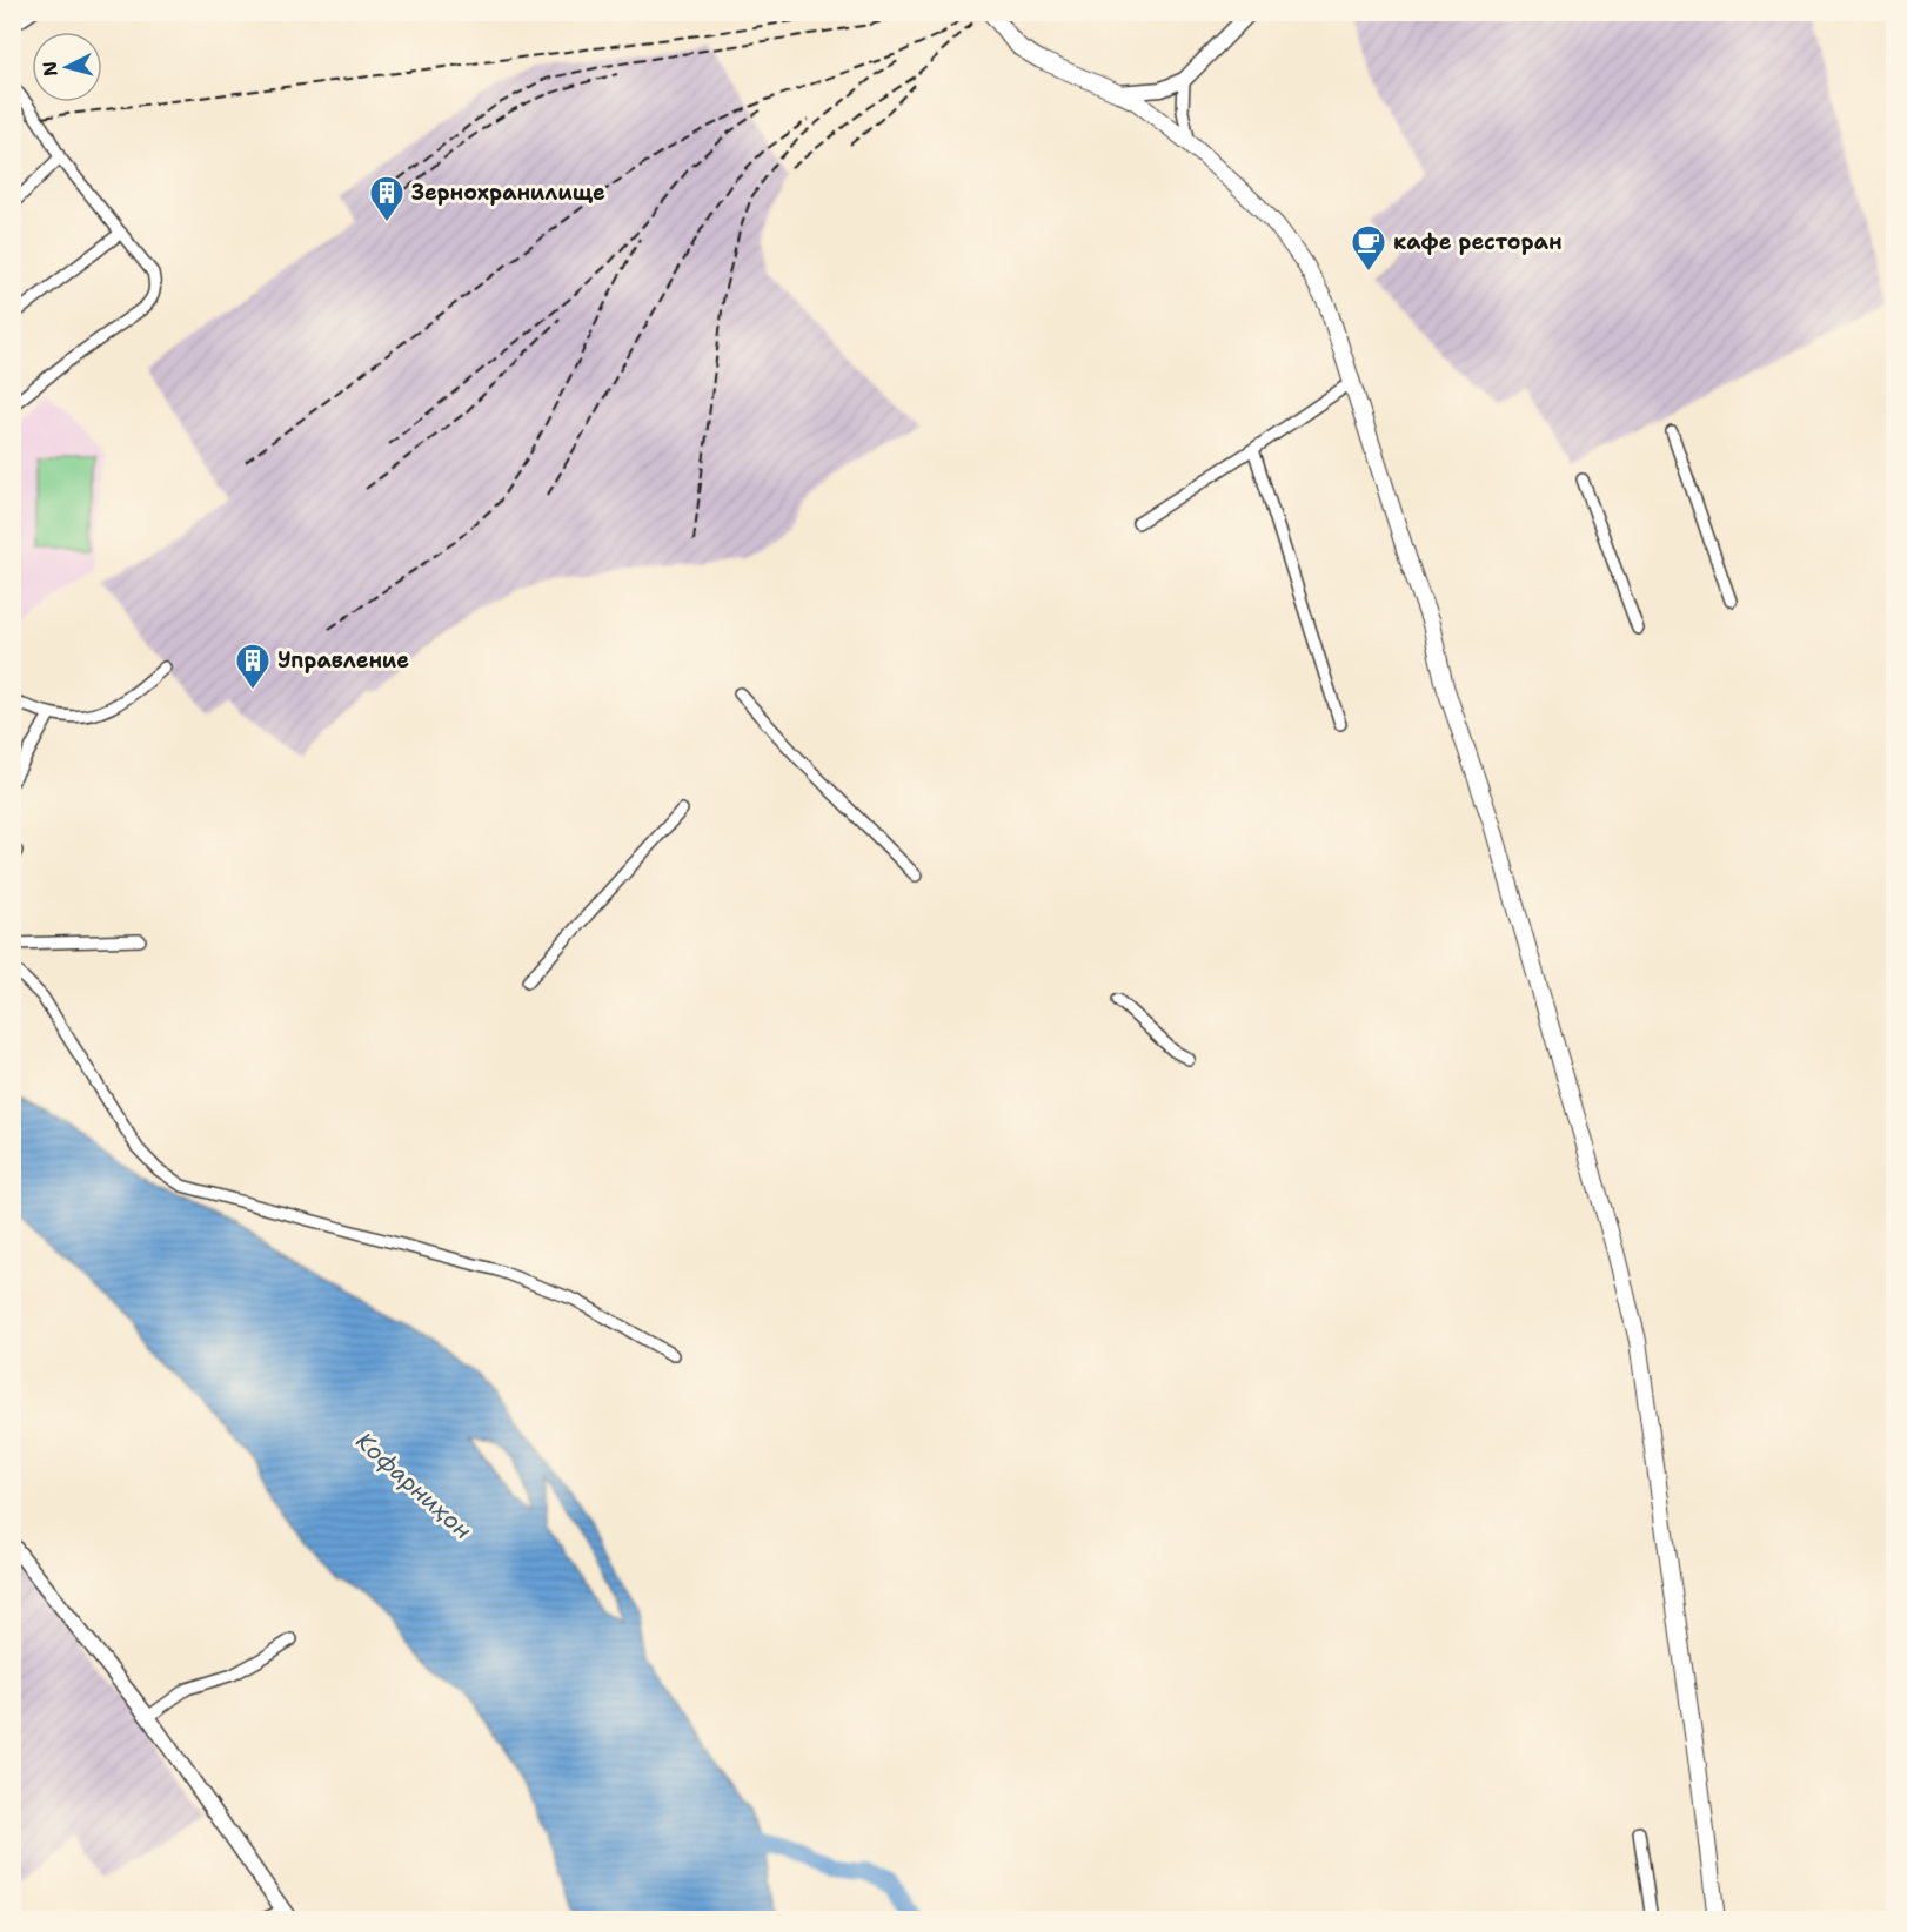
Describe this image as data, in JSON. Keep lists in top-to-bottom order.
{
  "water": ["Кофарниҳон"],
  "places": {
    "building": ["Зернохранилище", "Управление"],
    "cafe": ["кафе ресторан"]
  },
  "north": "left"
}
